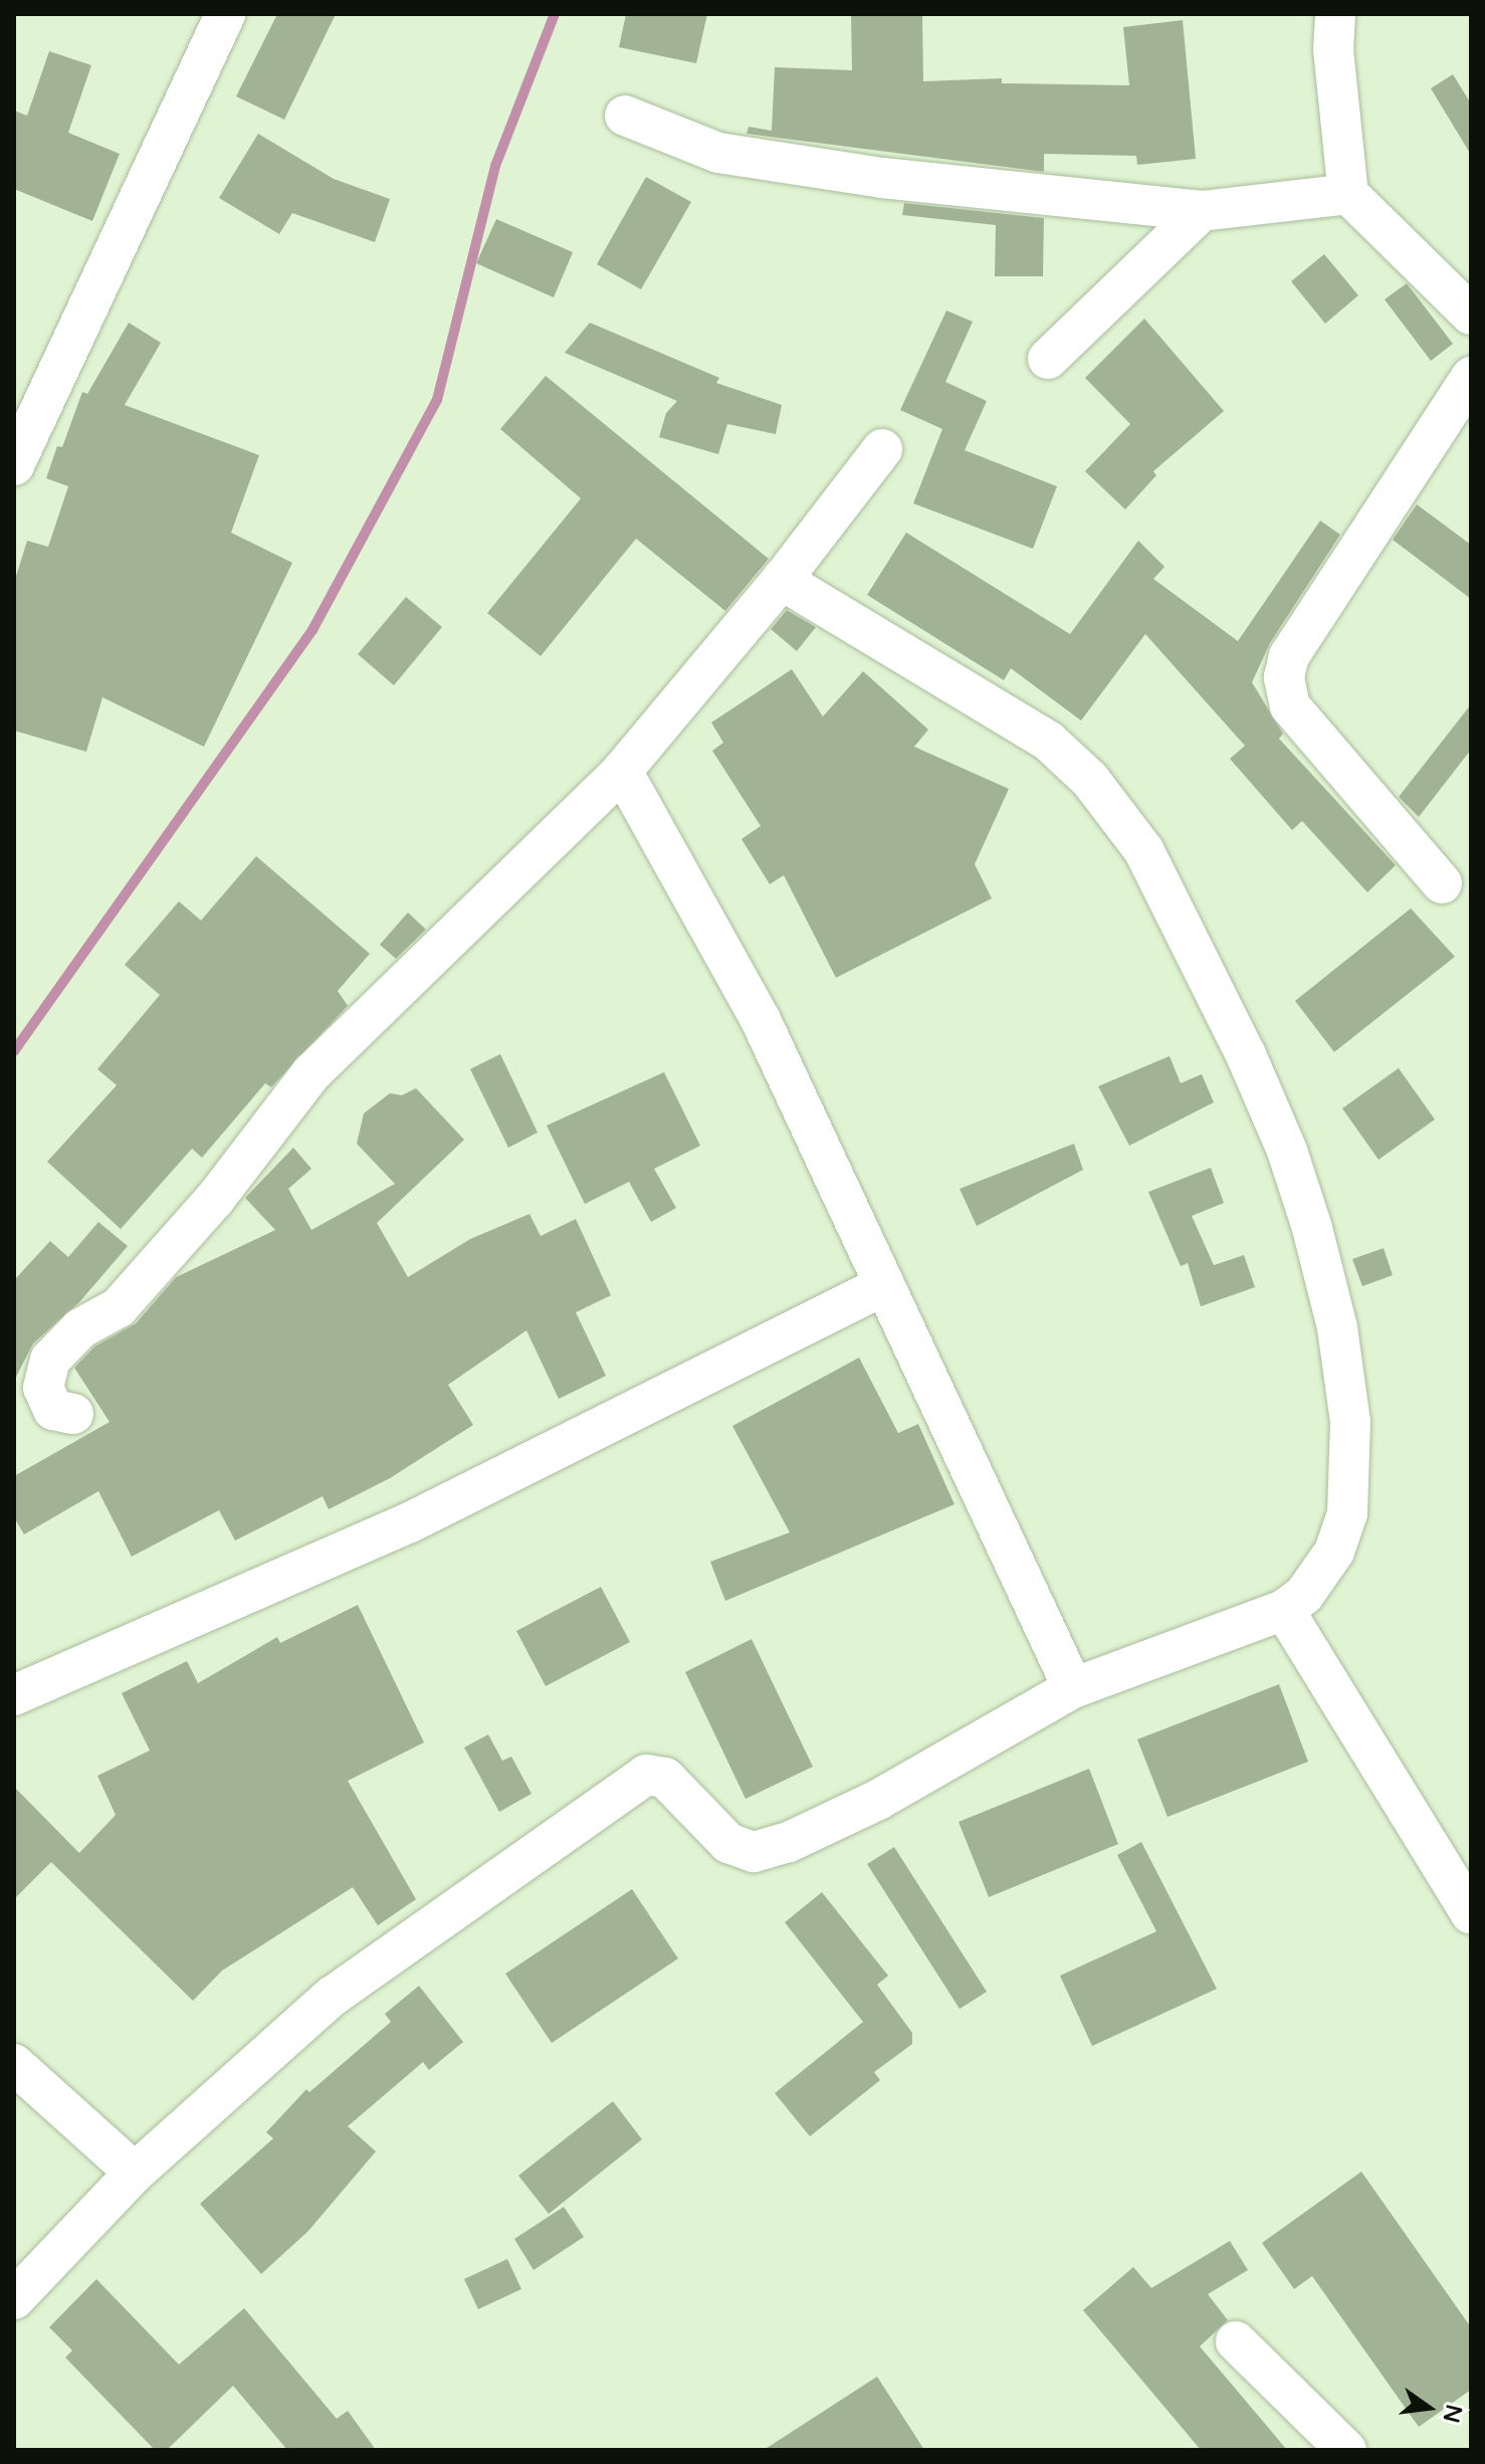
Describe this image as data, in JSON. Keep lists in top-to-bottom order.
{
  "north": "right"
}
